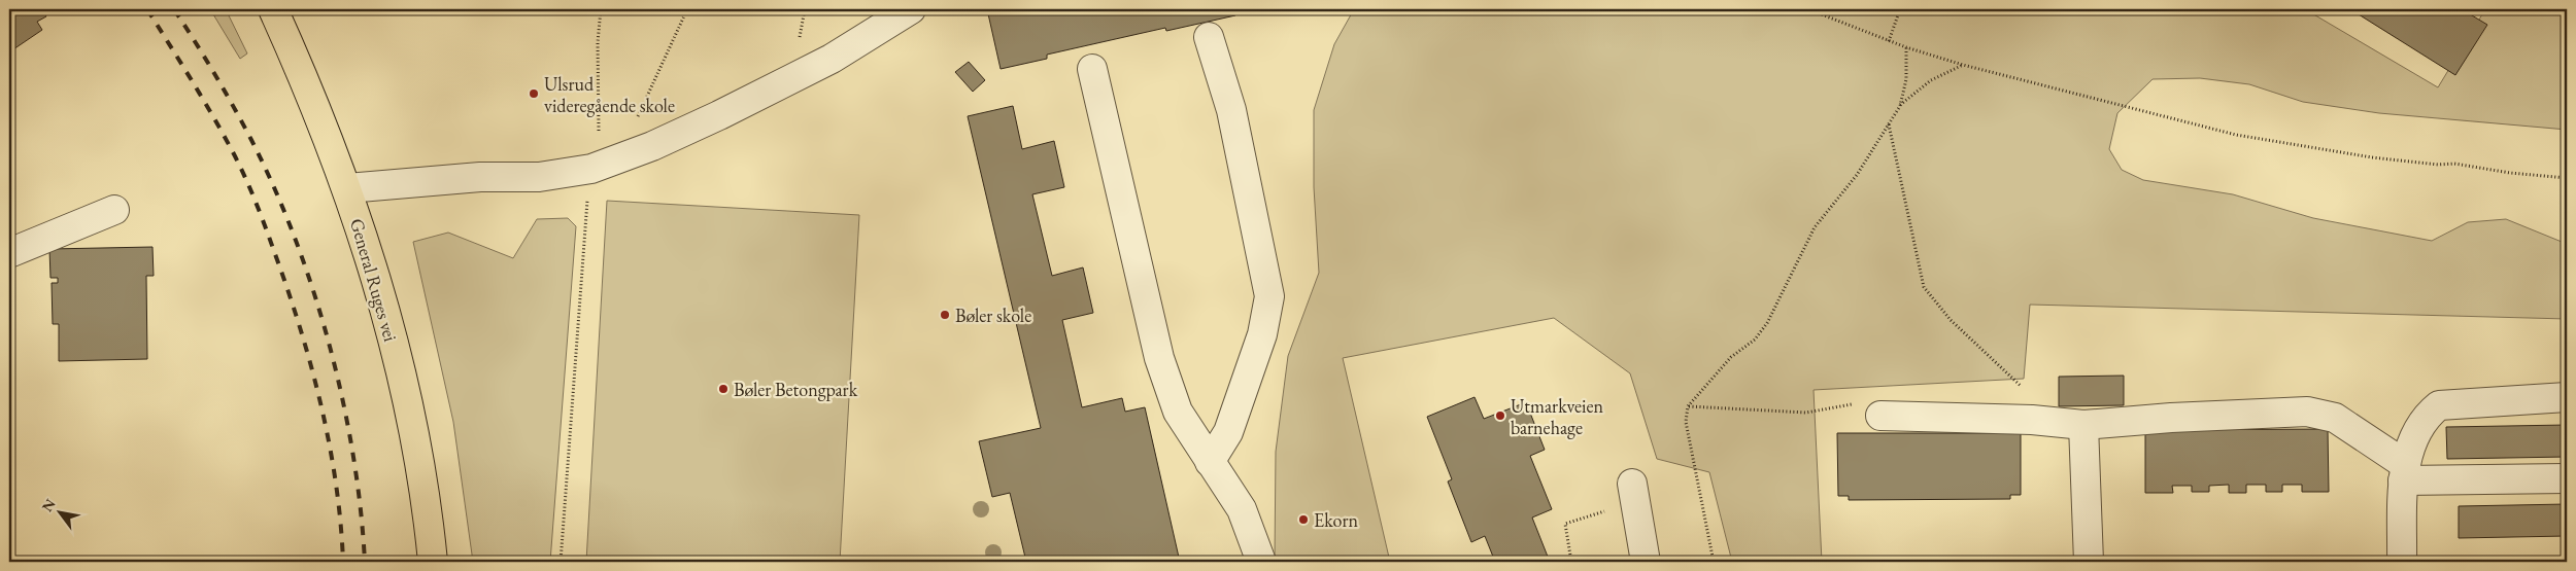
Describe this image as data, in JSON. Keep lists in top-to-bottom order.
{
  "streets": {
    "main road": ["General Ruges vei"]
  },
  "places": [
    "Ulsrud videregående skole",
    "Bøler skole",
    "Bøler Betongpark",
    "Utmarkveien barnehage",
    "Ekorn"
  ],
  "north": "top left"
}
